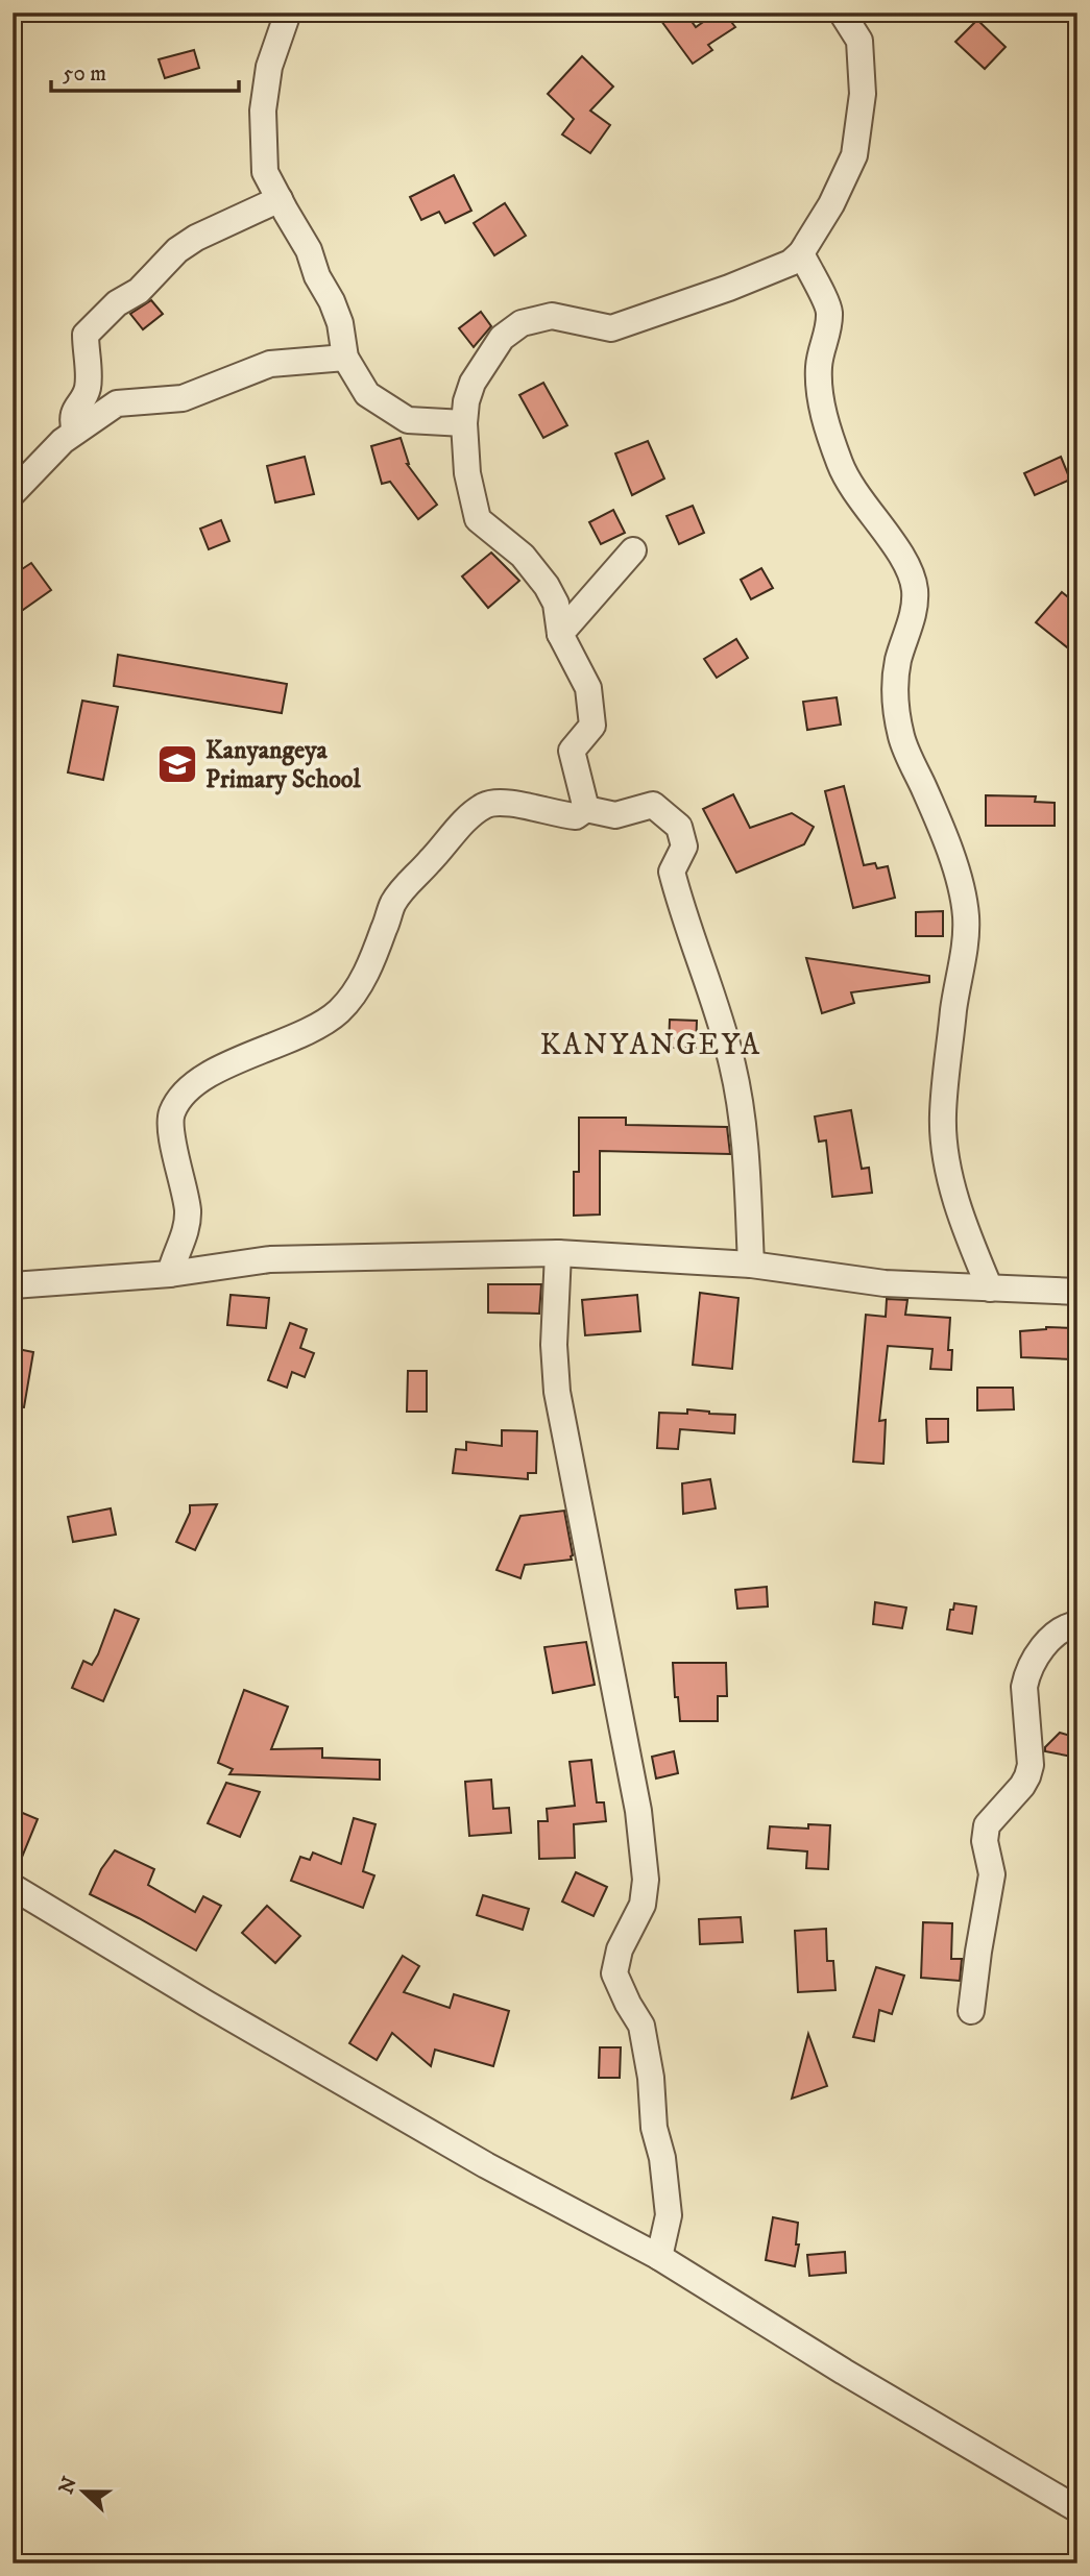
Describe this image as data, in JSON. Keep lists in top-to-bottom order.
{
  "districts": ["KANYANGEYA"],
  "places": {
    "school or university": ["Kanyangeya Primary School"]
  },
  "scale_bar": "50 m",
  "north": "left"
}
